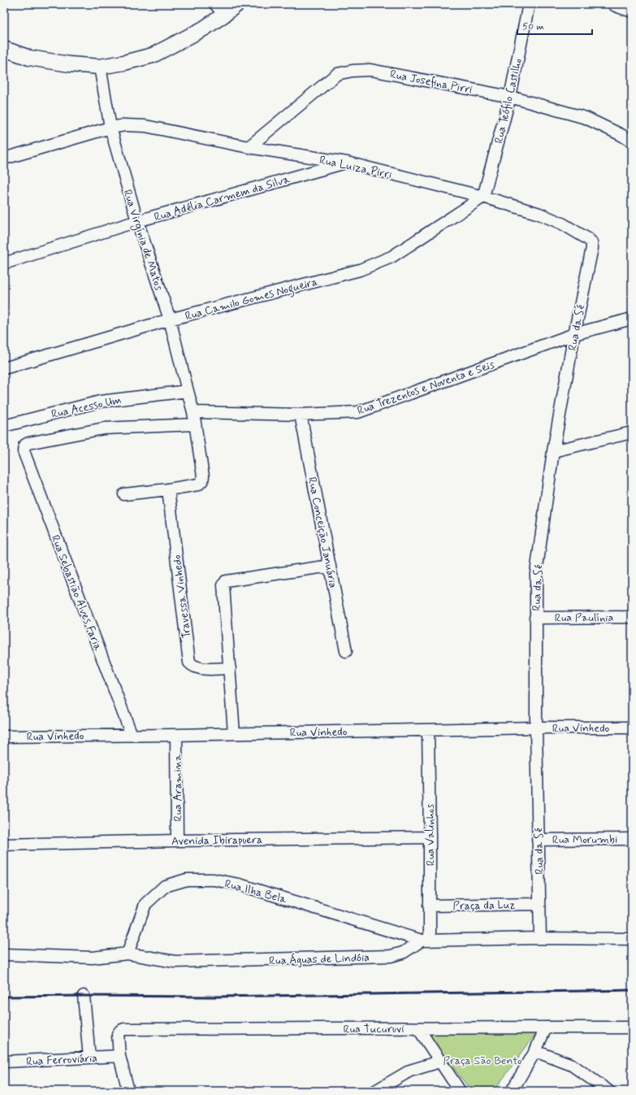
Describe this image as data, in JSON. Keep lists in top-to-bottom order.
{
  "streets": {
    "street": [
      "Rua Josefina Pirri",
      "Rua Teófilo Castilho",
      "Rua Luiza Pirri",
      "Rua Adélia Carmem da Silva",
      "Rua Virgínia de Matos",
      "Rua Camilo Gomes Nogueira",
      "Rua da Sé",
      "Rua Trezentos e Noventa e Seis",
      "Rua Acesso Um",
      "Rua Conceição Januária",
      "Rua Sebastião Alves Faria",
      "Travessa Vinhedo",
      "Rua Paulínia",
      "Rua Vinhedo",
      "Rua Aramina",
      "Rua Valinhos",
      "Rua Morumbi",
      "Avenida Ibirapuera",
      "Rua Ilha Bela",
      "Praça da Luz",
      "Rua Águas de Lindóia",
      "Rua Tucuruvi",
      "Rua Ferroviária"
    ]
  },
  "crossings": [
    ["Rua Josefina Pirri", "Rua Teófilo Castilho"],
    ["Rua Josefina Pirri", "Rua Luiza Pirri"],
    ["Rua Teófilo Castilho", "Rua Luiza Pirri"],
    ["Rua Teófilo Castilho", "Rua Camilo Gomes Nogueira"],
    ["Rua Luiza Pirri", "Rua Adélia Carmem da Silva"],
    ["Rua Luiza Pirri", "Rua Virgínia de Matos"],
    ["Rua Luiza Pirri", "Rua Camilo Gomes Nogueira"],
    ["Rua Luiza Pirri", "Rua da Sé"],
    ["Rua Adélia Carmem da Silva", "Rua Virgínia de Matos"],
    ["Rua Virgínia de Matos", "Rua Camilo Gomes Nogueira"],
    ["Rua Virgínia de Matos", "Rua Trezentos e Noventa e Seis"],
    ["Rua Virgínia de Matos", "Rua Acesso Um"],
    ["Rua da Sé", "Rua Trezentos e Noventa e Seis"],
    ["Rua da Sé", "Rua Paulínia"],
    ["Rua da Sé", "Rua Vinhedo"],
    ["Rua da Sé", "Rua Morumbi"],
    ["Rua da Sé", "Praça da Luz"],
    ["Rua Trezentos e Noventa e Seis", "Rua Conceição Januária"],
    ["Rua Sebastião Alves Faria", "Rua Vinhedo"],
    ["Rua Vinhedo", "Rua Aramina"],
    ["Rua Vinhedo", "Rua Valinhos"],
    ["Rua Aramina", "Avenida Ibirapuera"],
    ["Rua Valinhos", "Avenida Ibirapuera"],
    ["Rua Valinhos", "Rua Ilha Bela"],
    ["Rua Valinhos", "Praça da Luz"],
    ["Rua Valinhos", "Rua Águas de Lindóia"],
    ["Rua Ilha Bela", "Rua Águas de Lindóia"],
    ["Rua Tucuruvi", "Rua Ferroviária"]
  ],
  "parks": ["Praça São Bento"],
  "scale_bar": "50 m"
}
